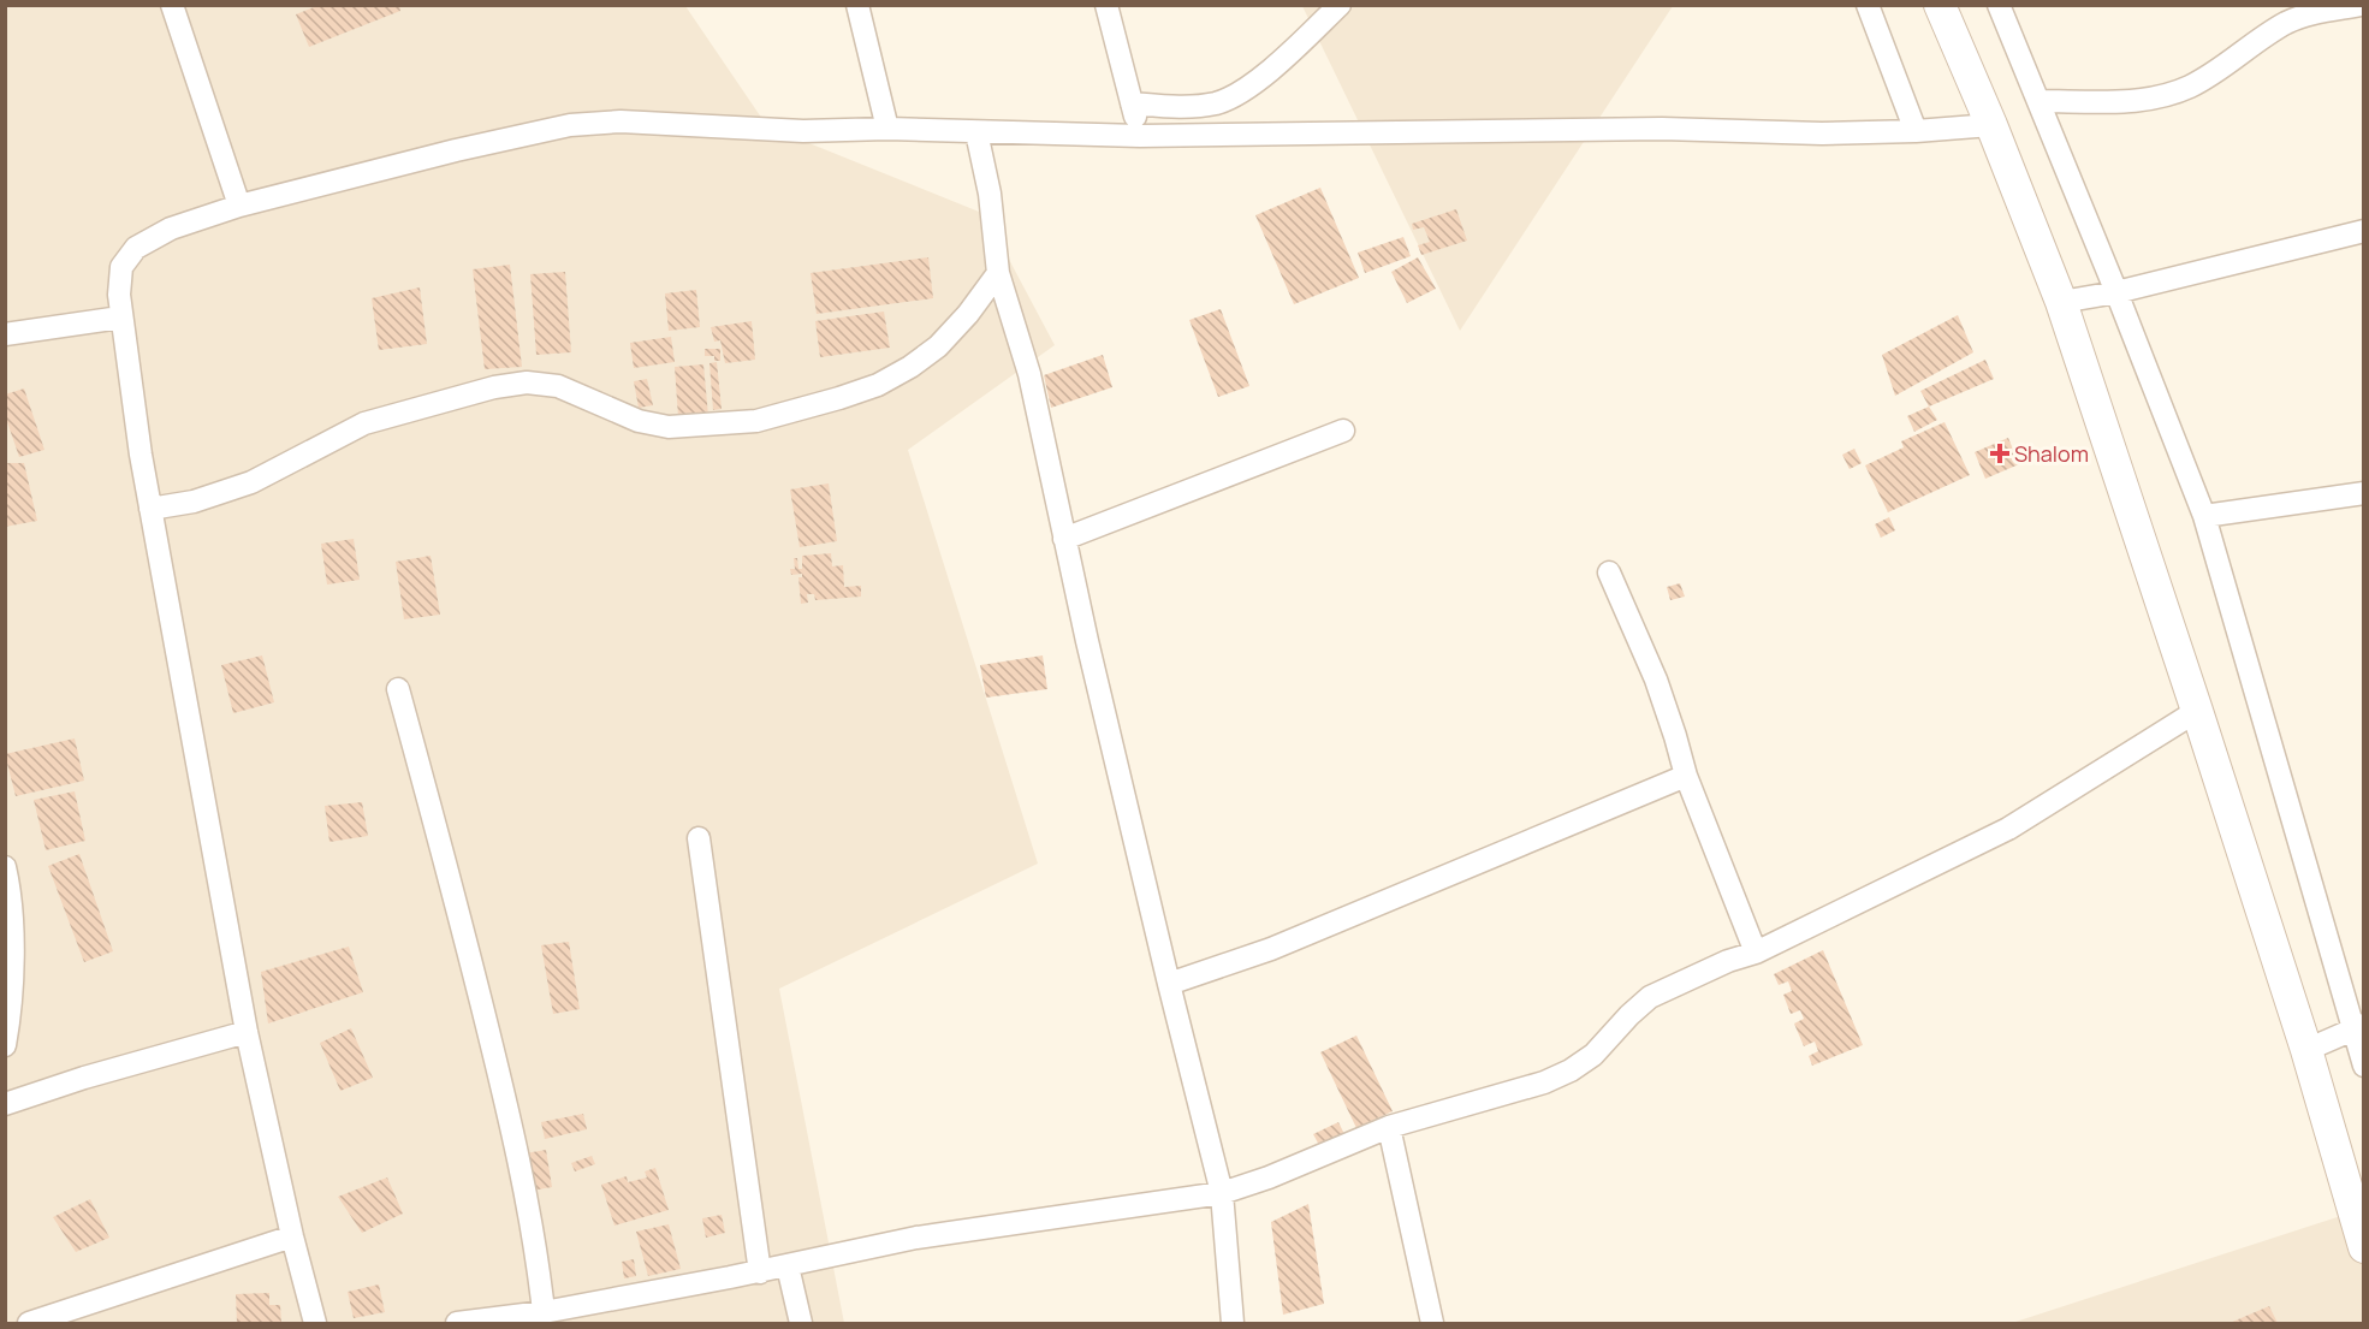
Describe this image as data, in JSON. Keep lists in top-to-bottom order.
{
  "places": {
    "health": ["Shalom"]
  }
}
